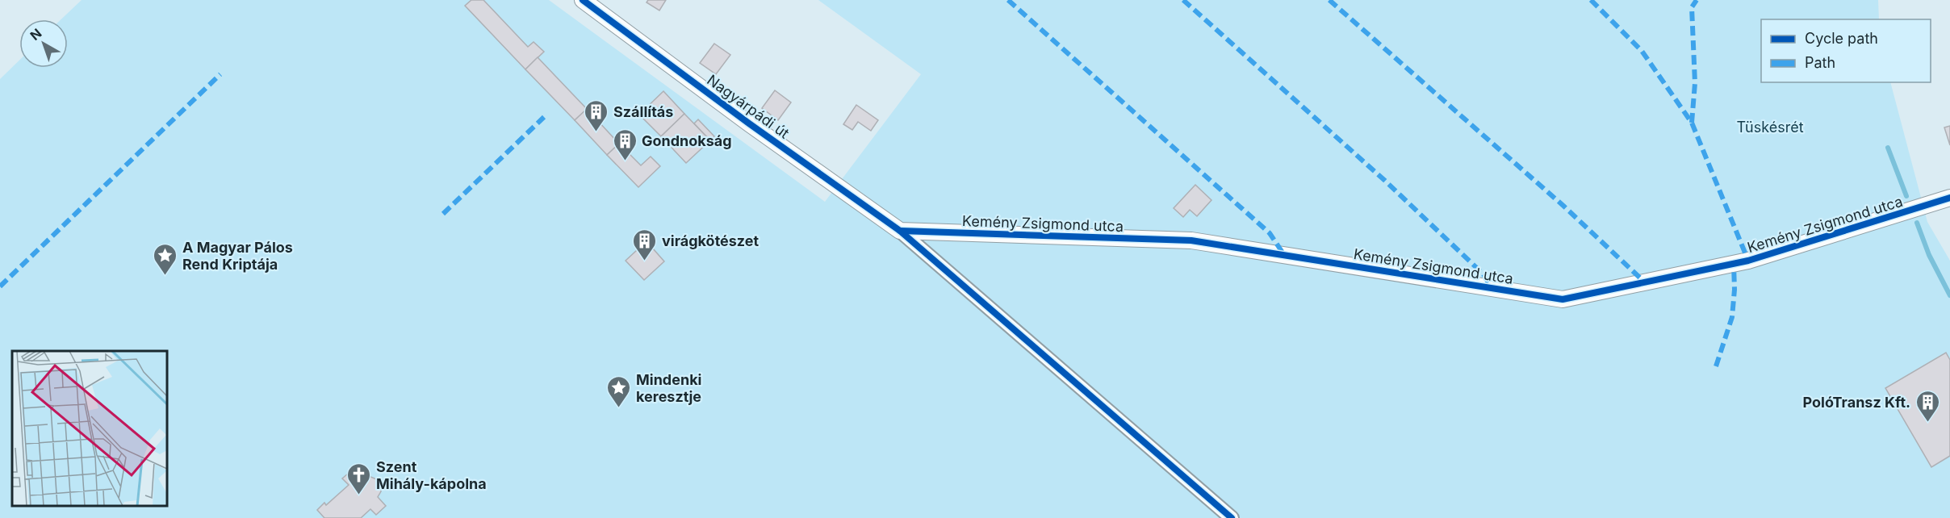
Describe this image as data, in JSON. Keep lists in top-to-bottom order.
{
  "streets": {
    "street": ["Nagyárpádi út", "Kemény Zsigmond utca"]
  },
  "crossings": [
    ["Nagyárpádi út", "Kemény Zsigmond utca"]
  ],
  "parks": ["Tüskésrét"],
  "places": {
    "building": [
      "Szállítás",
      "Gondnokság",
      "virágkötészet",
      "PolóTransz Kft."
    ],
    "place": ["A Magyar Pálos Rend Kriptája", "Mindenki keresztje"],
    "church": ["Szent Mihály-kápolna"]
  },
  "legend": ["Cycle path", "Path"],
  "north": "top left"
}
